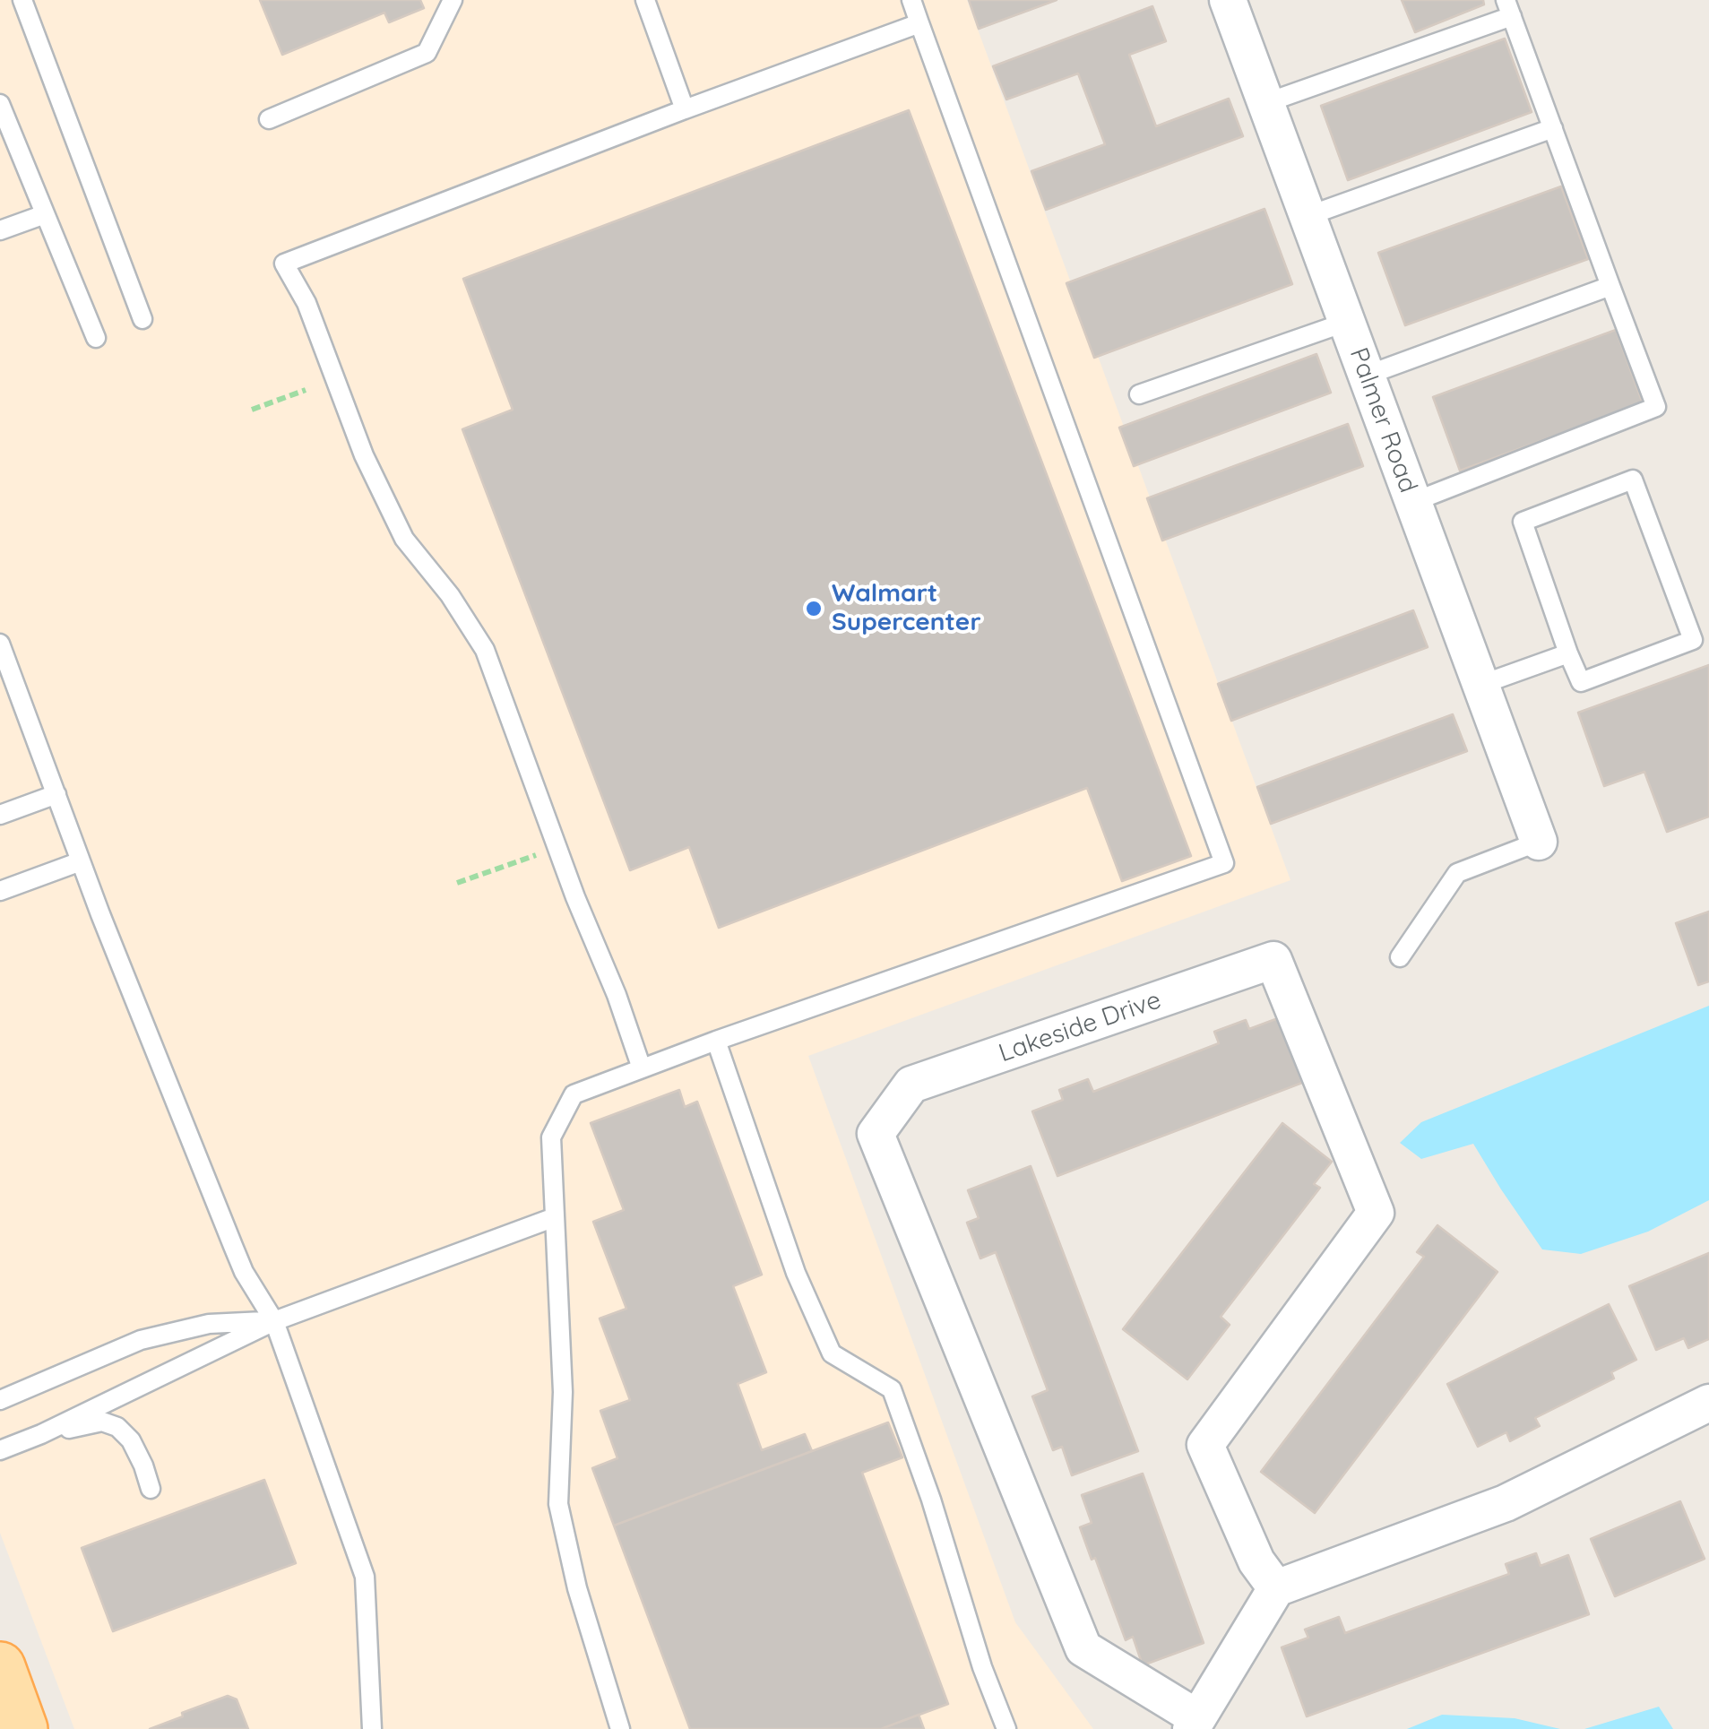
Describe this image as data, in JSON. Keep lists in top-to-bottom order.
{
  "streets": {
    "street": ["Palmer Road", "Lakeside Drive"]
  },
  "places": ["Walmart Supercenter"]
}
